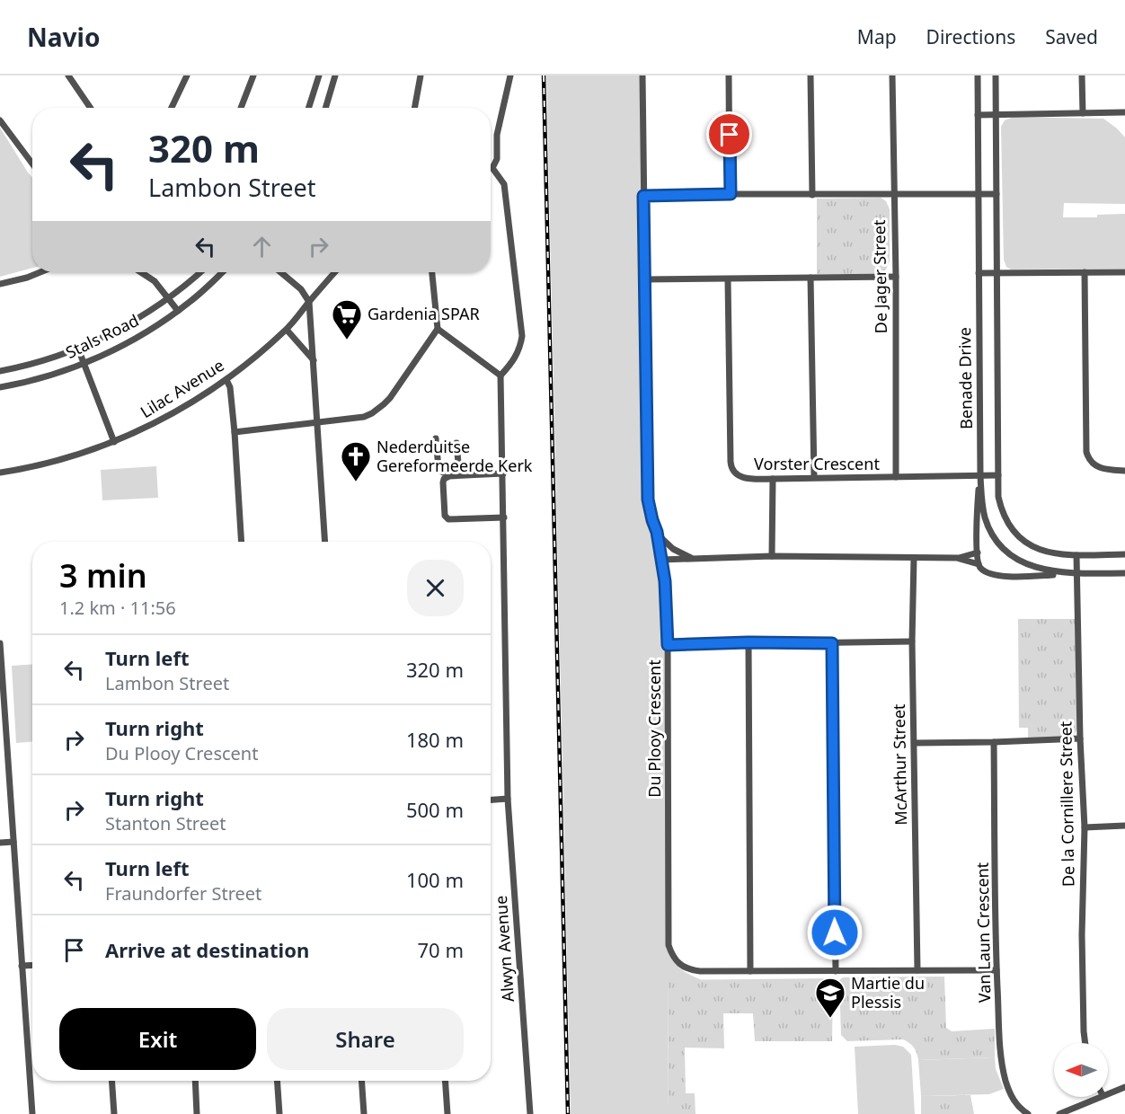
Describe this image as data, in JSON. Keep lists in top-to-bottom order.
{
  "streets": {
    "street": [
      "De Jager Street",
      "Stals Road",
      "Benade Drive",
      "Lilac Avenue",
      "Vorster Crescent",
      "Du Plooy Crescent",
      "McArthur Street",
      "De la Cornillere Street",
      "Van Laun Crescent",
      "Alwyn Avenue"
    ]
  },
  "crossings": [
    ["De Jager Street", "Vorster Crescent"],
    ["Benade Drive", "Vorster Crescent"],
    ["Benade Drive", "De la Cornillere Street"],
    ["Du Plooy Crescent", "McArthur Street"],
    ["Du Plooy Crescent", "Van Laun Crescent"]
  ],
  "places": {
    "supermarket": ["Gardenia SPAR"],
    "church": ["Nederduitse Gereformeerde Kerk"],
    "school or university": ["Martie du Plessis"]
  },
  "north": "left",
  "page": {
    "header": "Navio",
    "nav": ["Map", "Directions", "Saved"],
    "turn": ["320 m", "Lambon Street"],
    "heading": ["3 min", "1.2 km · 11:56"],
    "list": [
      {
        "name": "Turn left",
        "note": "Lambon Street",
        "value": "320 m"
      },
      {
        "name": "Turn right",
        "note": "Du Plooy Crescent",
        "value": "180 m"
      },
      {
        "name": "Turn right",
        "note": "Stanton Street",
        "value": "500 m"
      },
      {
        "name": "Turn left",
        "note": "Fraundorfer Street",
        "value": "100 m"
      },
      {
        "name": "Arrive at destination",
        "value": "70 m"
      }
    ],
    "buttons": ["Exit", "Share"]
  }
}
